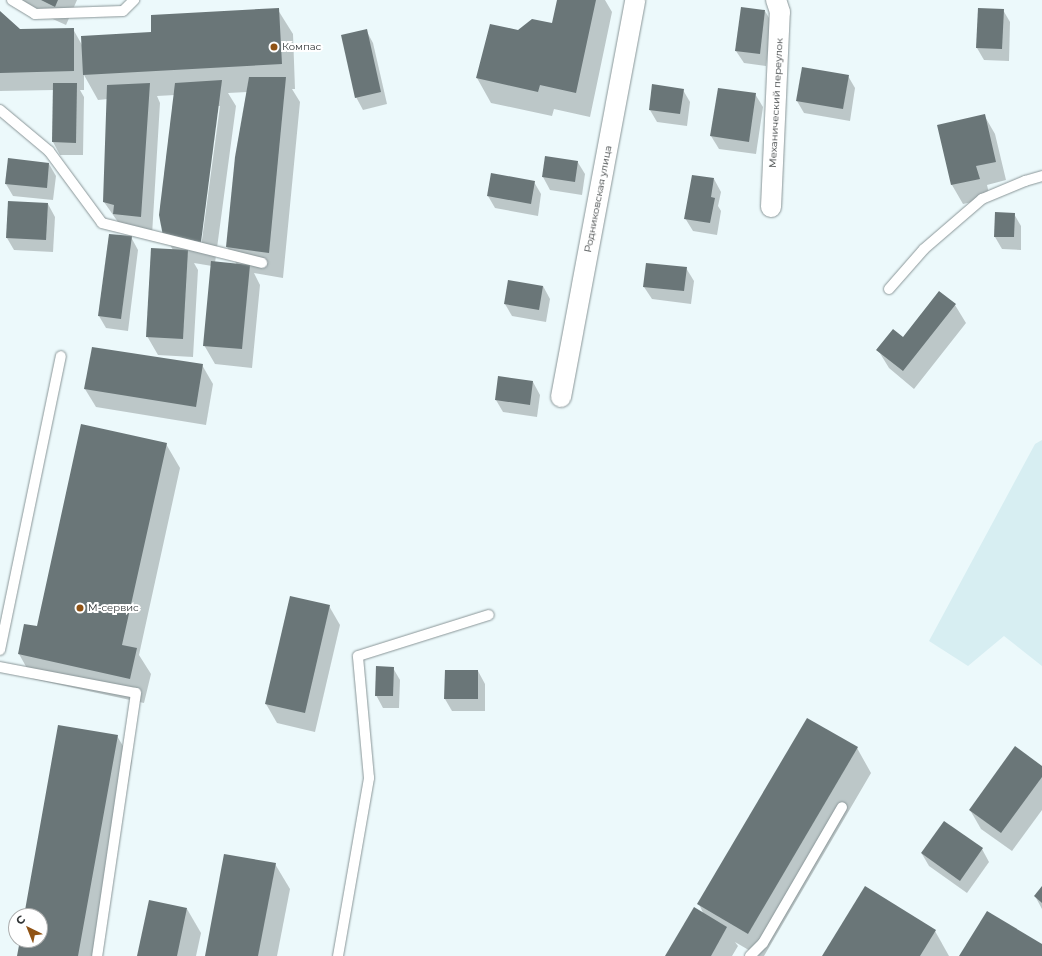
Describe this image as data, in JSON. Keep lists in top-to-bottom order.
{
  "streets": {
    "street": ["Механический переулок", "Родниковская улица"]
  },
  "places": ["Компас", "М-сервис"],
  "north": "top left"
}
